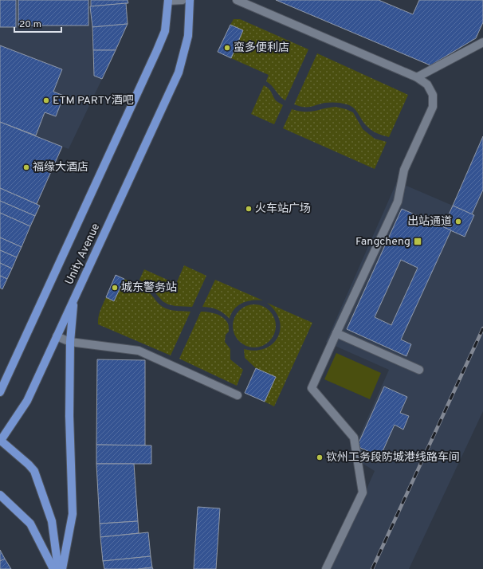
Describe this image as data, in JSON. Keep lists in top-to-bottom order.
{
  "streets": {
    "main road": ["Unity Avenue"]
  },
  "places": {
    "other": [
      "蛮多便利店",
      "ETM PARTY酒吧",
      "福缘大酒店",
      "火车站广场",
      "出站通道",
      "城东警务站",
      "钦州工务段防城港线路车间"
    ],
    "transit": ["Fangcheng"]
  },
  "scale_bar": "20 m"
}
